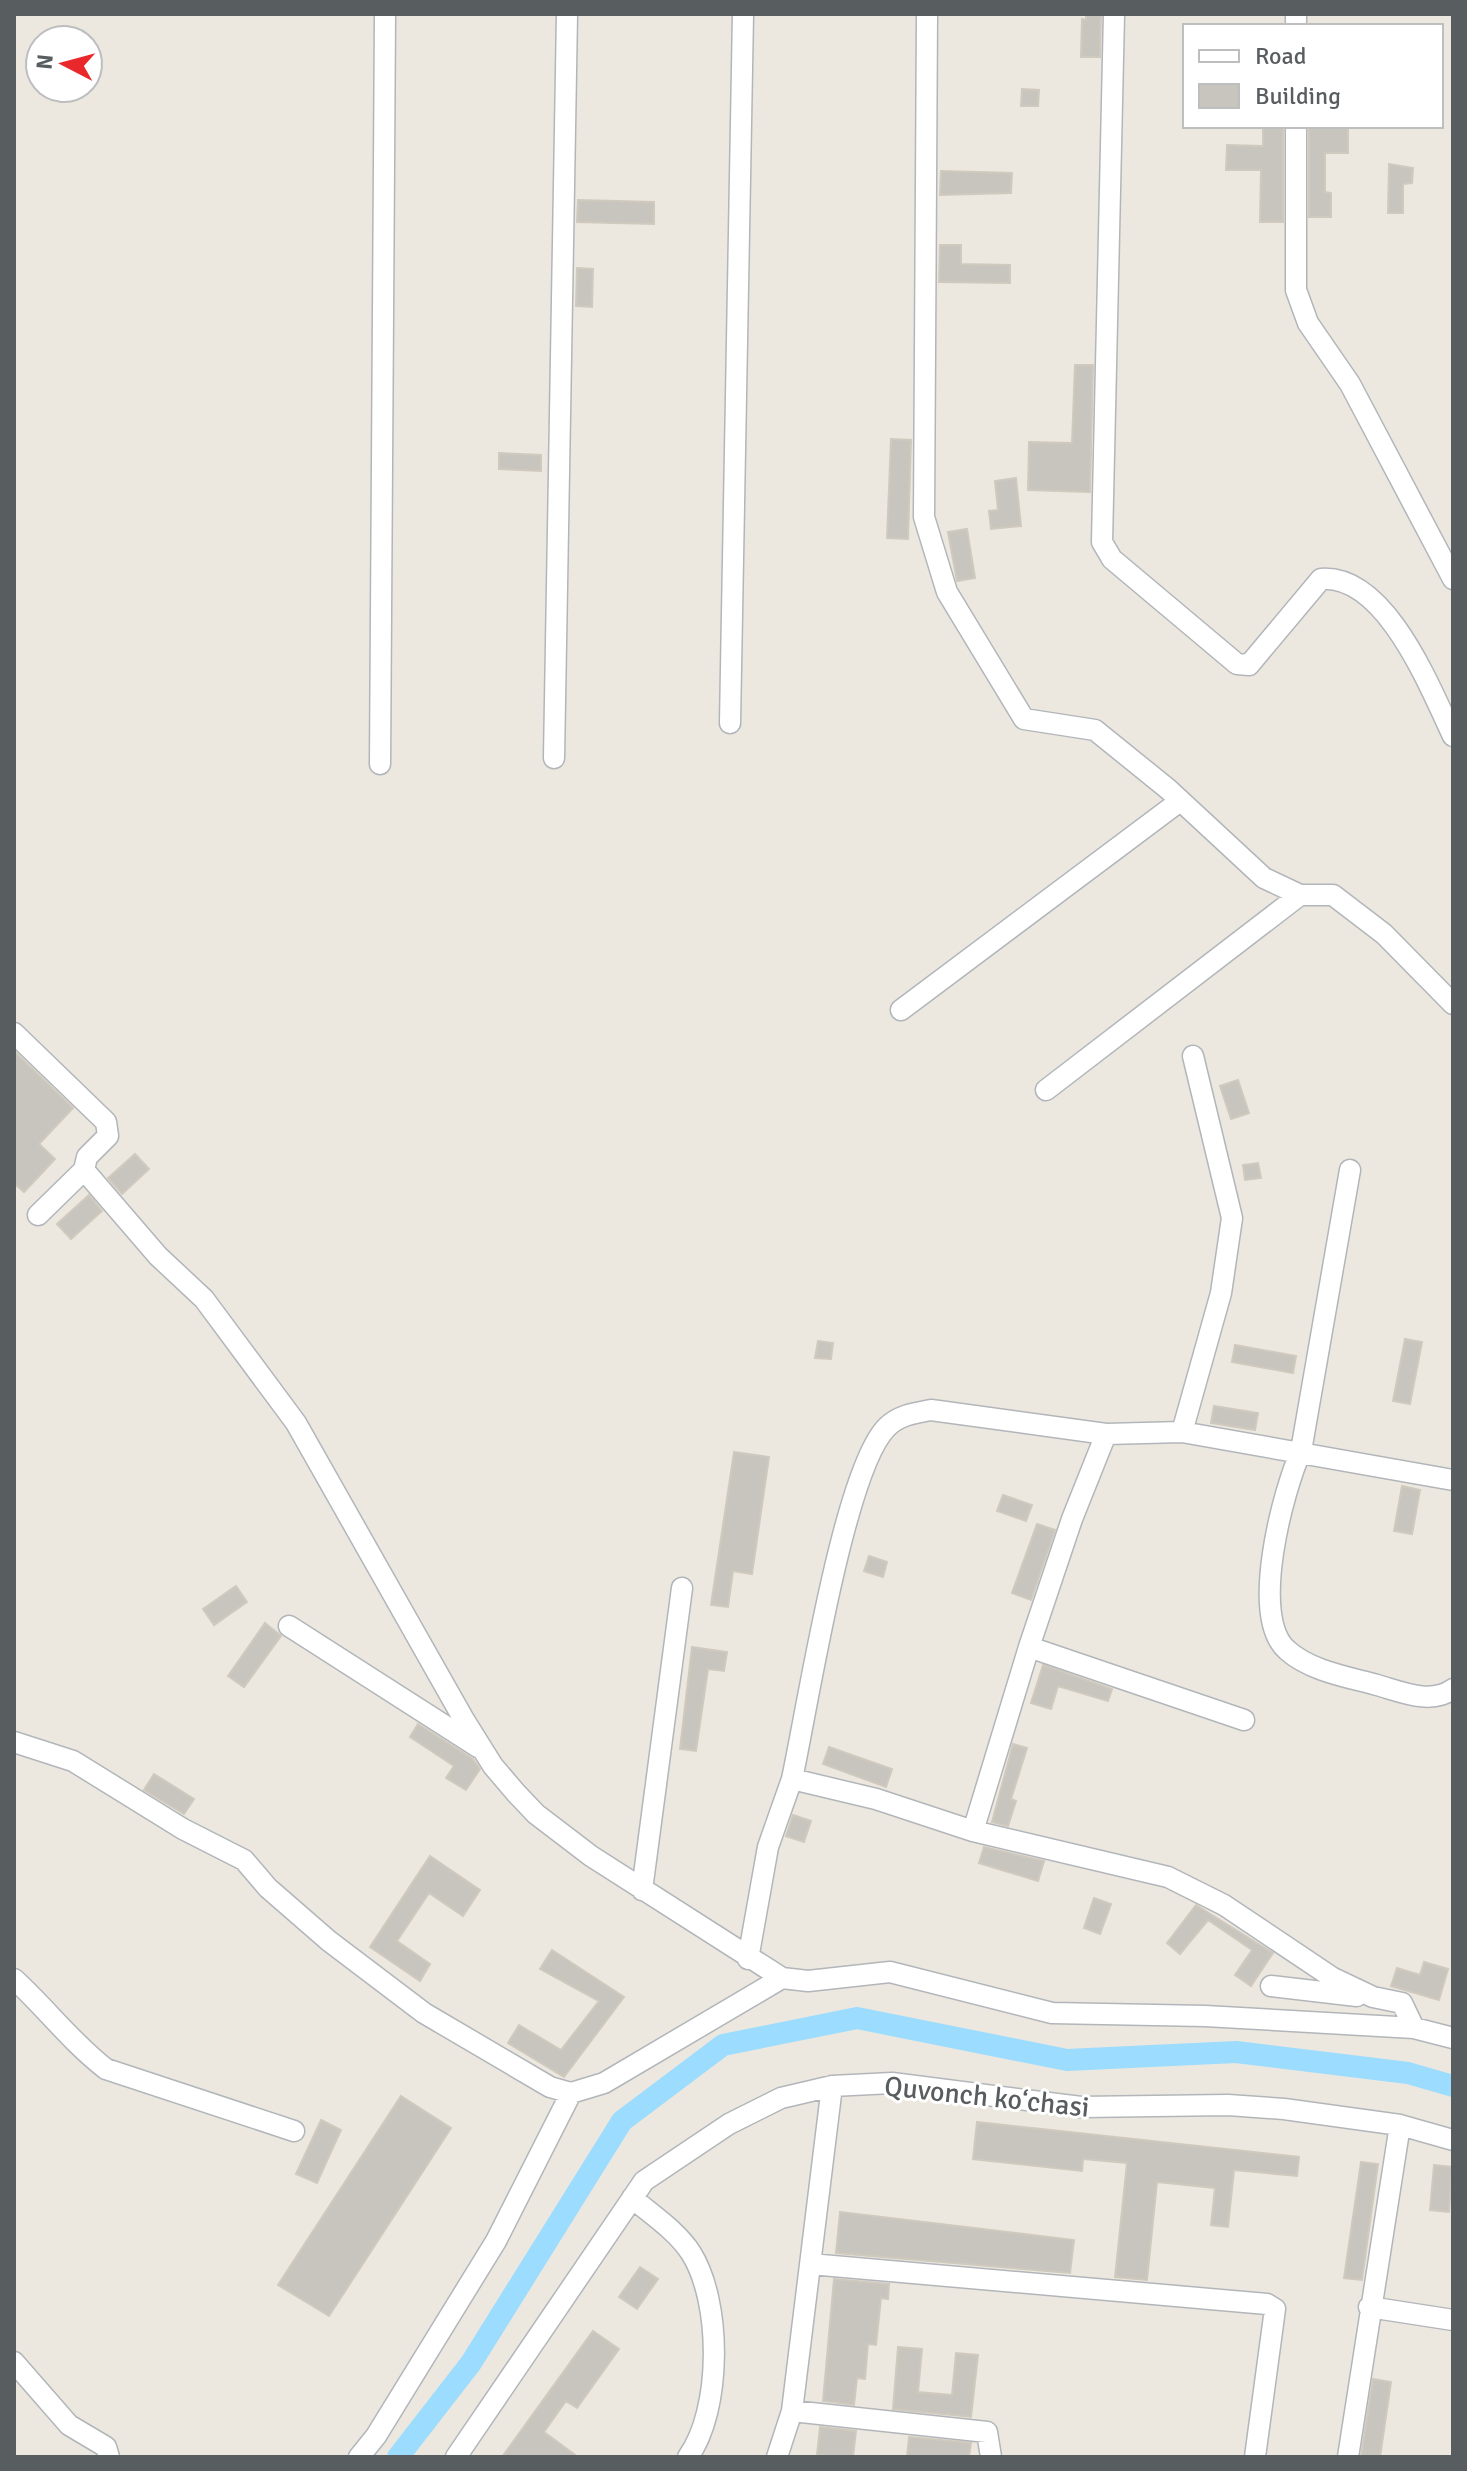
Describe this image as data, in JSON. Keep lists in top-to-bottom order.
{
  "streets": {
    "street": ["Quvonch koʻchasi"]
  },
  "legend": ["Road", "Building"],
  "north": "left"
}
